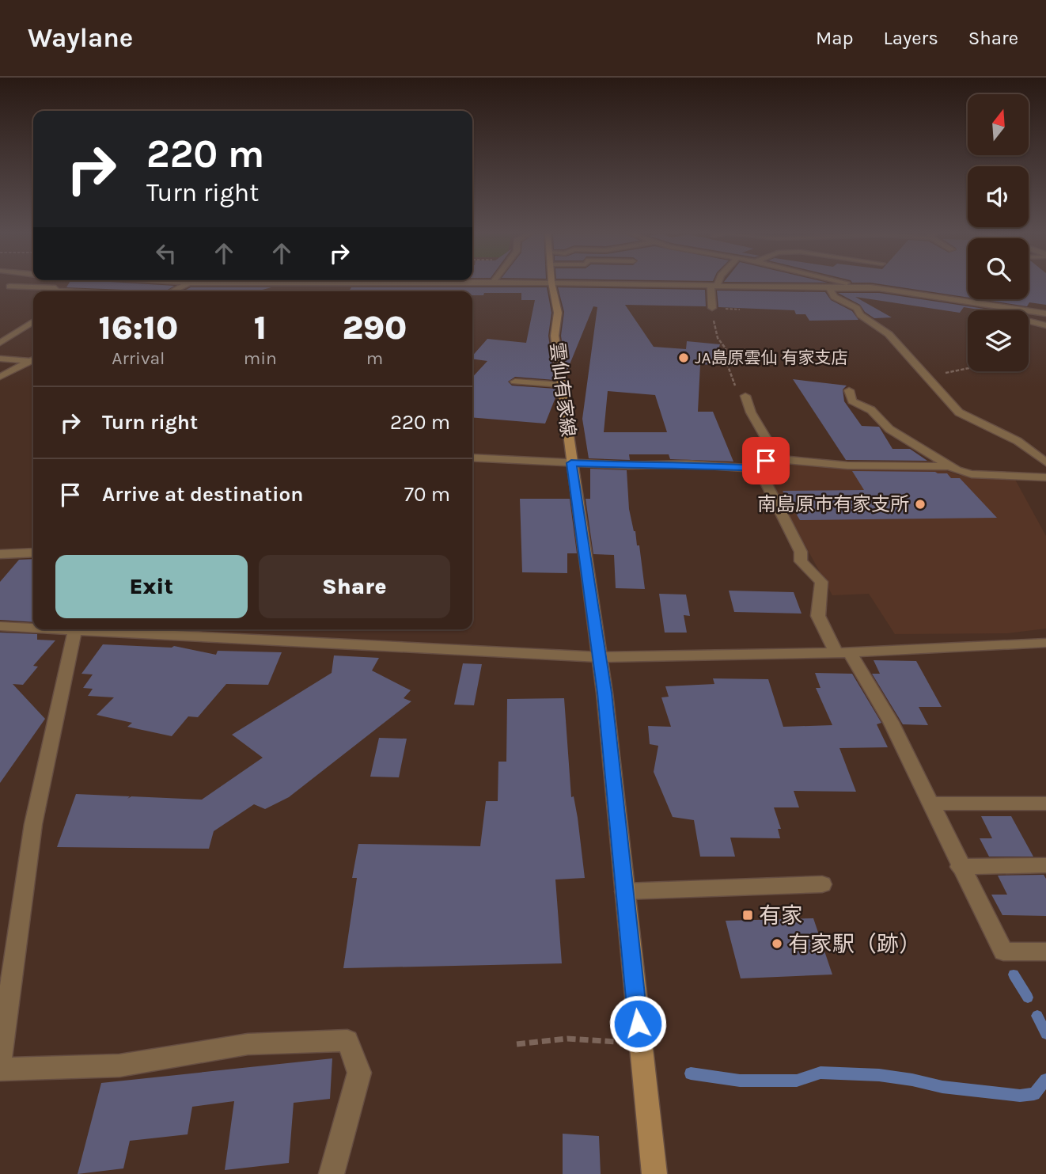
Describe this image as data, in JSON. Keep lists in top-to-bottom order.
{
  "streets": {
    "main road": ["雲仙有家線"]
  },
  "places": {
    "other": ["JA島原雲仙 有家支店", "南島原市有家支所", "有家駅（跡）"],
    "transit": ["有家"]
  },
  "north": "top",
  "page": {
    "header": "Waylane",
    "nav": ["Map", "Layers", "Share"],
    "turn": ["220 m", "Turn right"],
    "eta": [
      "16:10",
      "Arrival",
      "1",
      "min",
      "290",
      "m"
    ],
    "list": [
      {
        "name": "Turn right",
        "value": "220 m"
      },
      {
        "name": "Arrive at destination",
        "value": "70 m"
      }
    ],
    "buttons": ["Exit", "Share"]
  }
}
